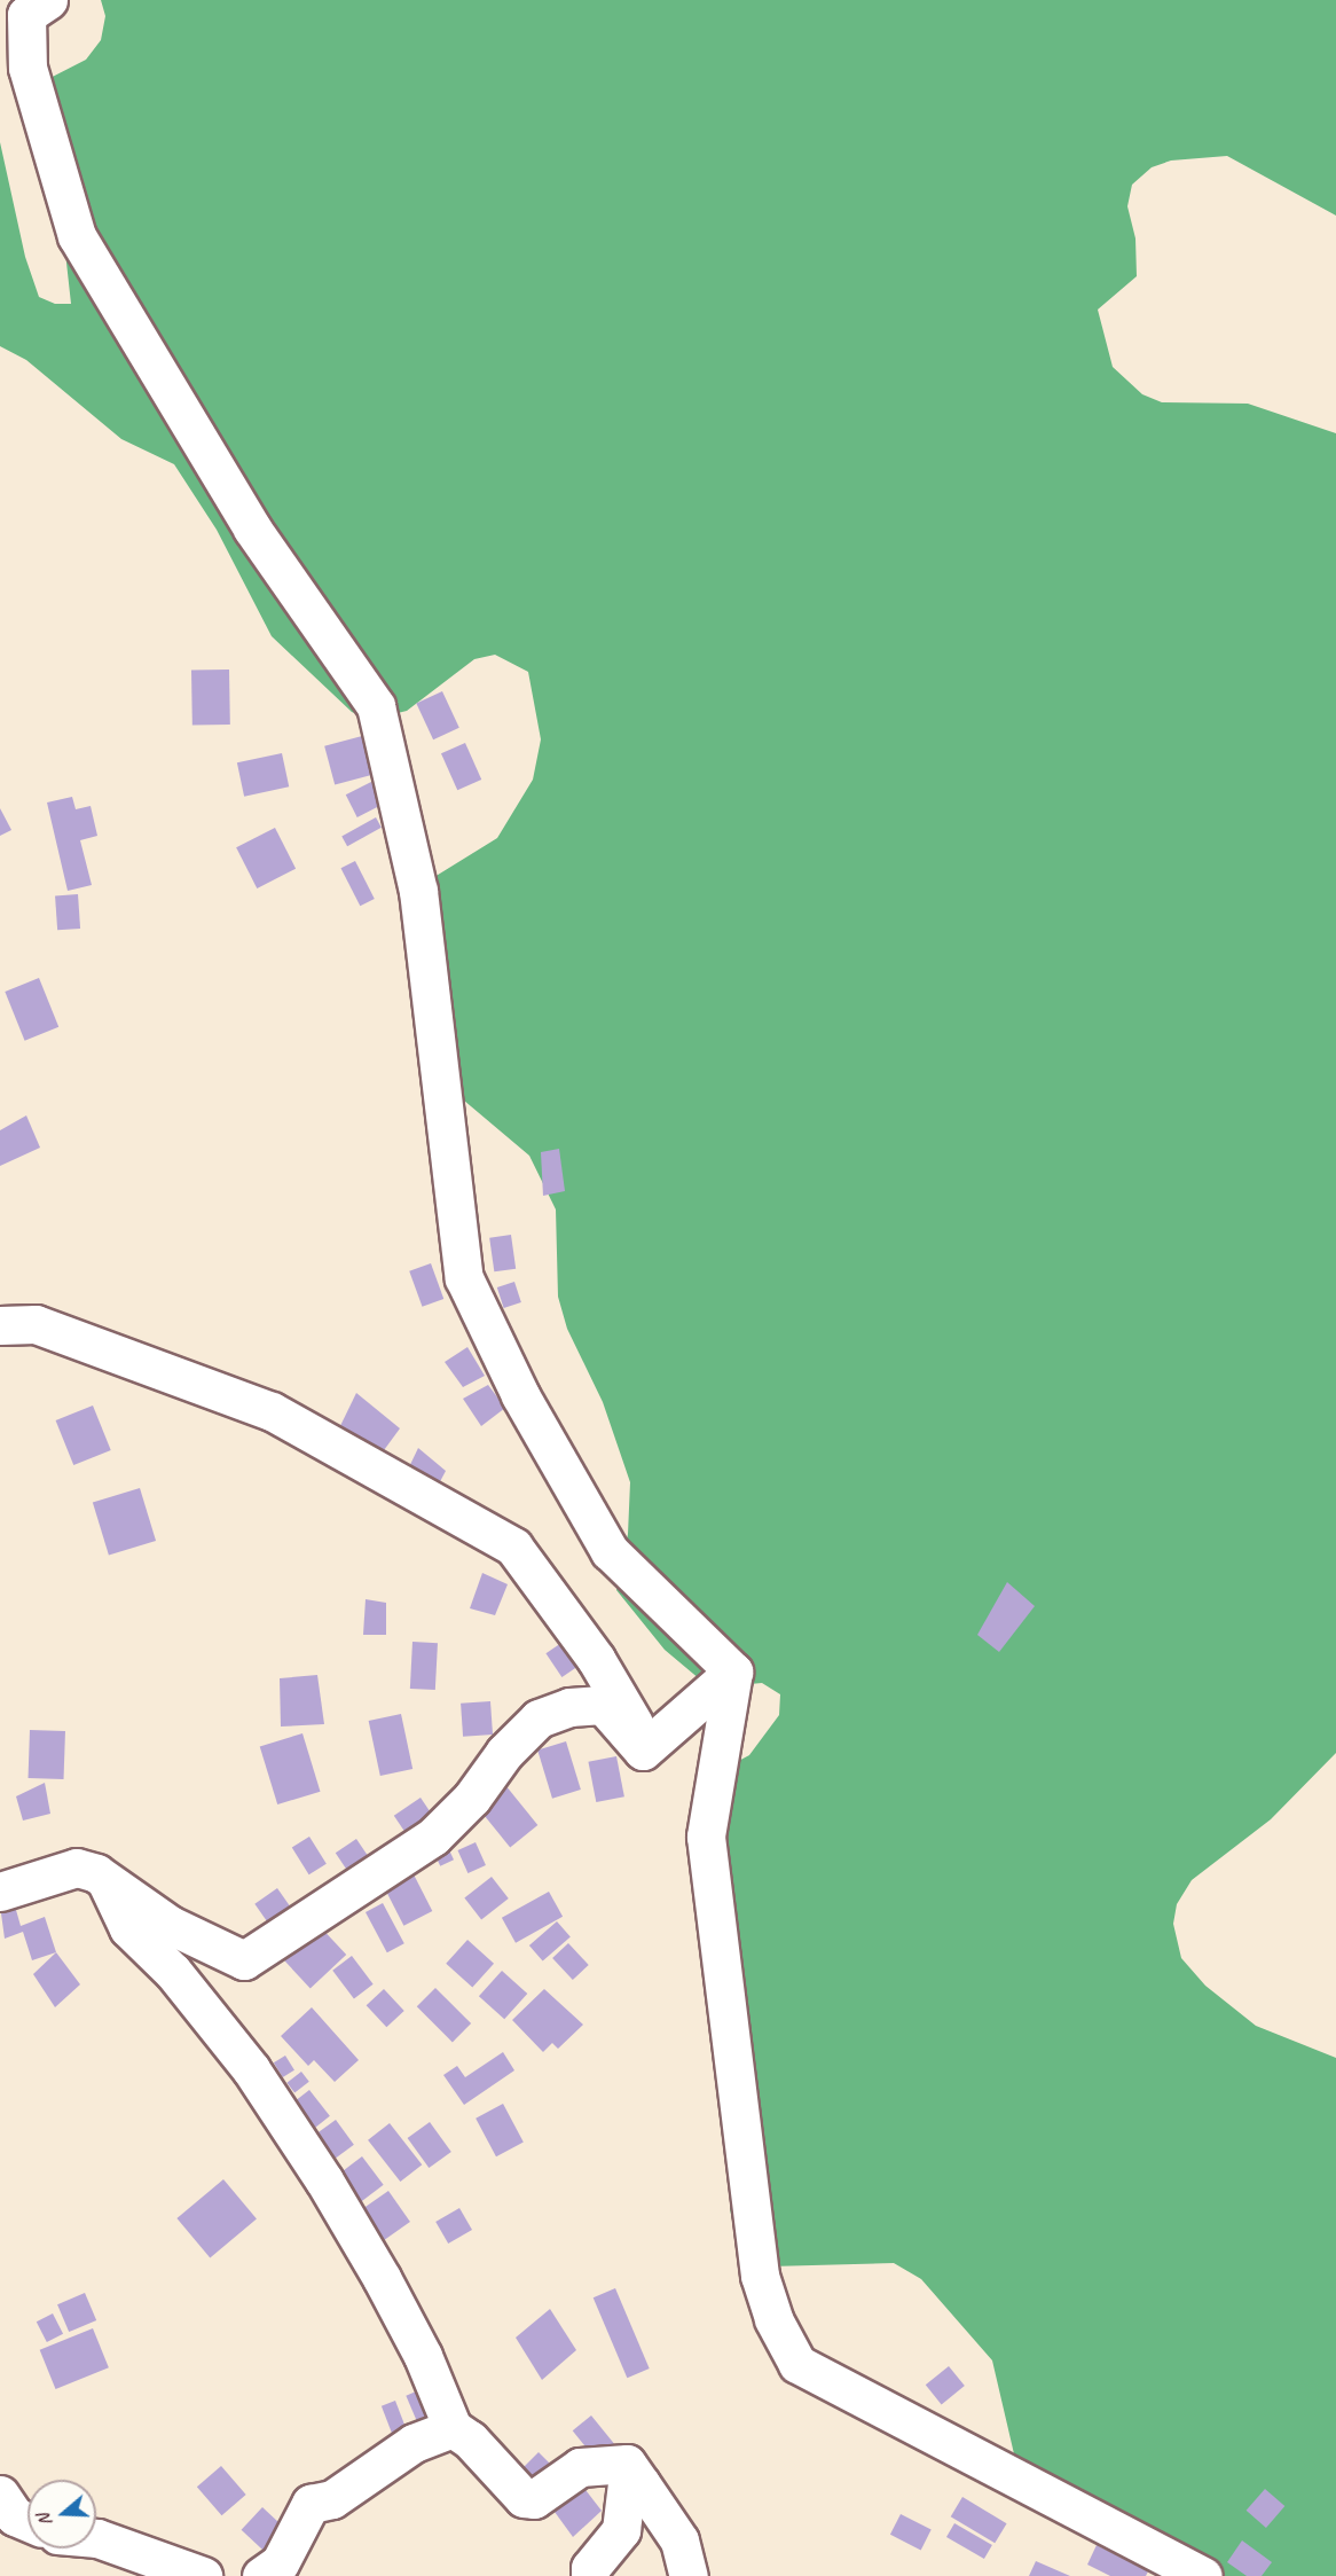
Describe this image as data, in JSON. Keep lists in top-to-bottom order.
{
  "north": "left"
}
